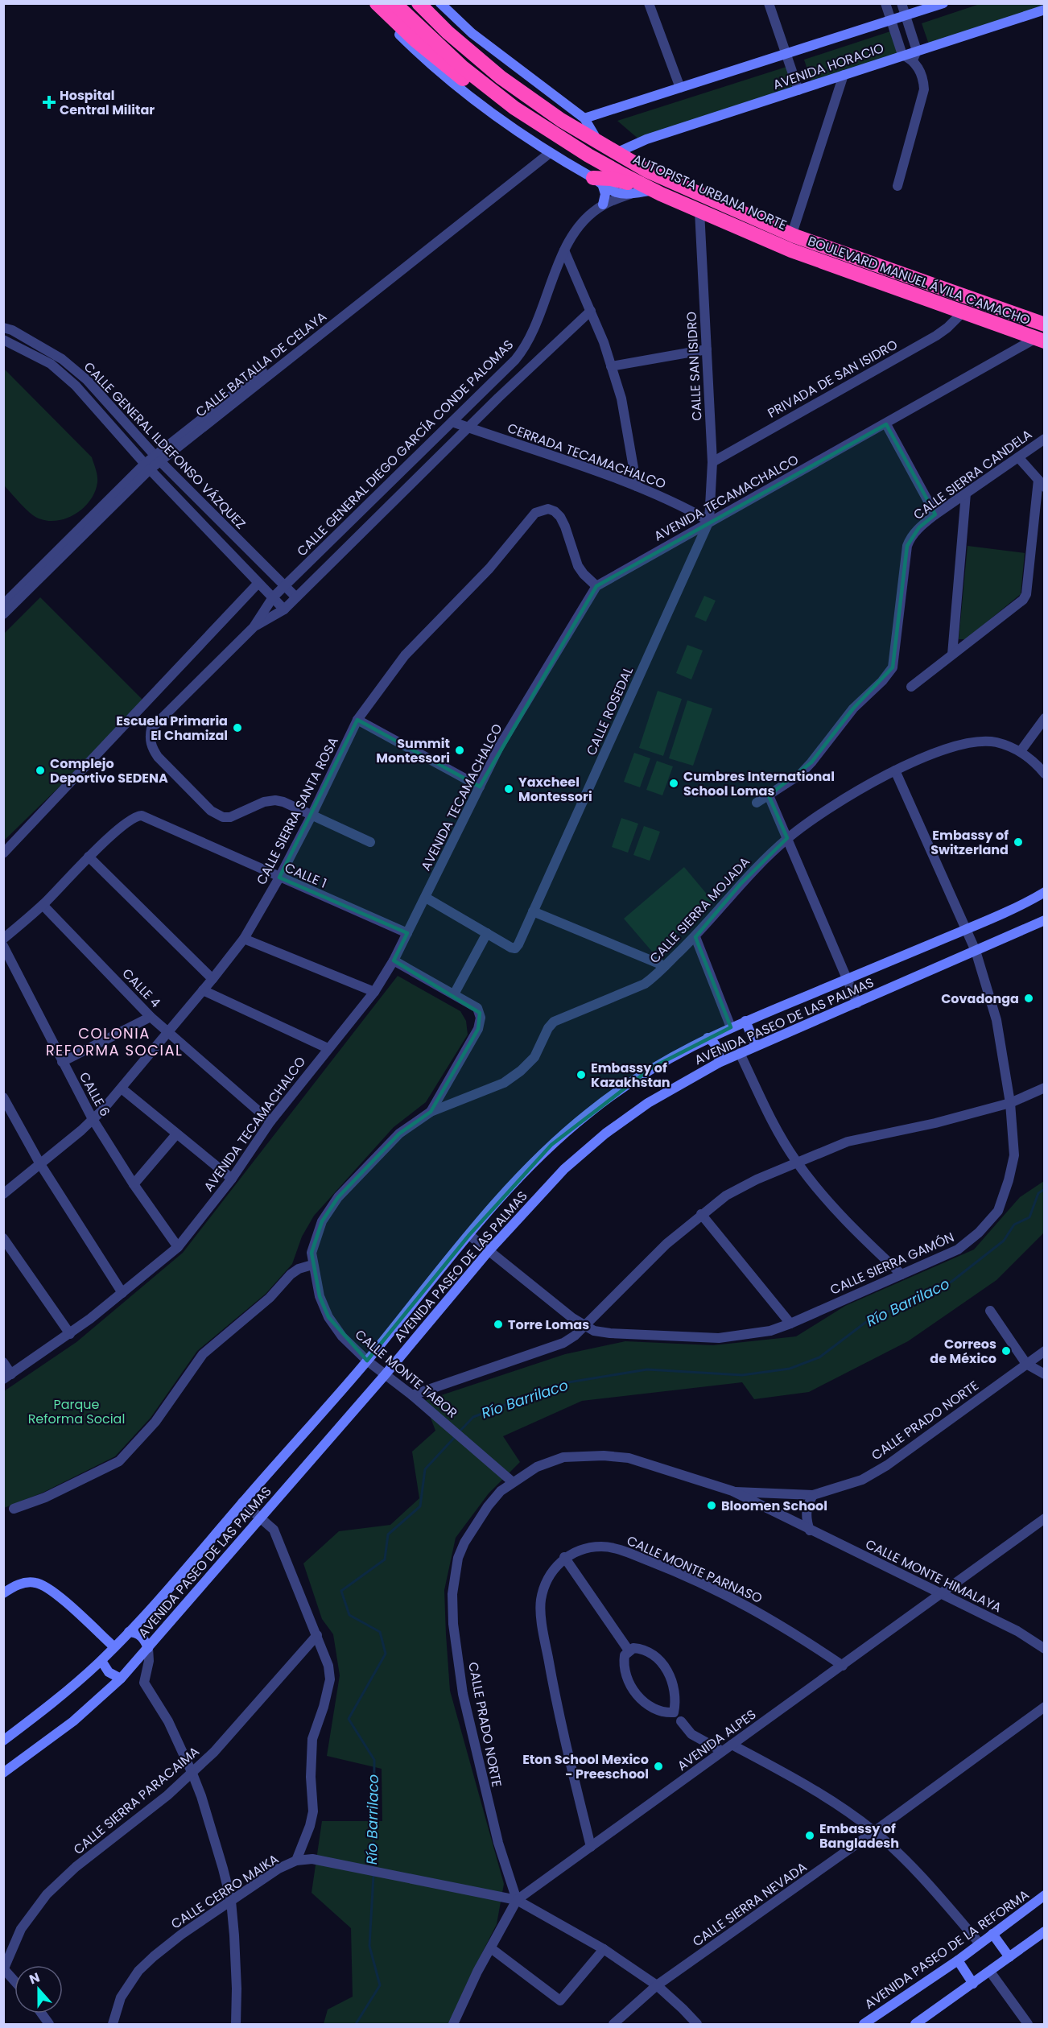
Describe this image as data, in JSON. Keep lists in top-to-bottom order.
{
  "streets": {
    "highway": ["AUTOPISTA URBANA NORTE", "BOULEVARD MANUEL ÁVILA CAMACHO"],
    "main road": ["AVENIDA HORACIO", "AVENIDA PASEO DE LAS PALMAS", "AVENIDA PASEO DE LA REFORMA"],
    "street": [
      "CALLE BATALLA DE CELAYA",
      "CALLE SAN ISIDRO",
      "PRIVADA DE SAN ISIDRO",
      "CALLE GENERAL ILDEFONSO VÁZQUEZ",
      "CALLE GENERAL DIEGO GARCÍA CONDE PALOMAS",
      "CERRADA TECAMACHALCO",
      "CALLE SIERRA CANDELA",
      "AVENIDA TECAMACHALCO",
      "CALLE ROSEDAL",
      "CALLE SIERRA SANTA ROSA",
      "CALLE 1",
      "CALLE SIERRA MOJADA",
      "CALLE 4",
      "CALLE 6",
      "CALLE SIERRA GAMÓN",
      "CALLE MONTE TABOR",
      "CALLE PRADO NORTE",
      "CALLE MONTE PARNASO",
      "CALLE MONTE HIMALAYA",
      "AVENIDA ALPES",
      "CALLE SIERRA PARACAIMA",
      "CALLE CERRO MAIKA",
      "CALLE SIERRA NEVADA"
    ]
  },
  "crossings": [
    ["AVENIDA HORACIO", "BOULEVARD MANUEL ÁVILA CAMACHO"],
    ["AUTOPISTA URBANA NORTE", "BOULEVARD MANUEL ÁVILA CAMACHO"],
    ["AUTOPISTA URBANA NORTE", "AVENIDA TECAMACHALCO"],
    ["BOULEVARD MANUEL ÁVILA CAMACHO", "CALLE SAN ISIDRO"],
    ["BOULEVARD MANUEL ÁVILA CAMACHO", "PRIVADA DE SAN ISIDRO"],
    ["BOULEVARD MANUEL ÁVILA CAMACHO", "AVENIDA TECAMACHALCO"],
    ["CALLE BATALLA DE CELAYA", "CALLE GENERAL ILDEFONSO VÁZQUEZ"],
    ["CALLE SAN ISIDRO", "PRIVADA DE SAN ISIDRO"],
    ["CALLE SAN ISIDRO", "CERRADA TECAMACHALCO"],
    ["CALLE SAN ISIDRO", "AVENIDA TECAMACHALCO"],
    ["CALLE SAN ISIDRO", "CALLE ROSEDAL"],
    ["CALLE GENERAL ILDEFONSO VÁZQUEZ", "CALLE GENERAL DIEGO GARCÍA CONDE PALOMAS"],
    ["CALLE GENERAL DIEGO GARCÍA CONDE PALOMAS", "CERRADA TECAMACHALCO"],
    ["CALLE GENERAL DIEGO GARCÍA CONDE PALOMAS", "CALLE SIERRA SANTA ROSA"],
    ["CERRADA TECAMACHALCO", "AVENIDA TECAMACHALCO"],
    ["CERRADA TECAMACHALCO", "CALLE ROSEDAL"],
    ["AVENIDA TECAMACHALCO", "CALLE ROSEDAL"],
    ["AVENIDA TECAMACHALCO", "CALLE SIERRA SANTA ROSA"],
    ["AVENIDA TECAMACHALCO", "CALLE 1"],
    ["AVENIDA TECAMACHALCO", "CALLE 4"],
    ["AVENIDA TECAMACHALCO", "CALLE 6"],
    ["CALLE SIERRA SANTA ROSA", "CALLE 1"],
    ["CALLE SIERRA SANTA ROSA", "CALLE 4"],
    ["CALLE SIERRA SANTA ROSA", "CALLE 6"],
    ["CALLE SIERRA MOJADA", "CALLE SIERRA GAMÓN"],
    ["CALLE SIERRA MOJADA", "CALLE MONTE TABOR"],
    ["AVENIDA PASEO DE LAS PALMAS", "CALLE SIERRA GAMÓN"],
    ["AVENIDA PASEO DE LAS PALMAS", "CALLE MONTE TABOR"],
    ["AVENIDA PASEO DE LAS PALMAS", "CALLE CERRO MAIKA"],
    ["CALLE MONTE TABOR", "CALLE PRADO NORTE"],
    ["CALLE PRADO NORTE", "CALLE MONTE HIMALAYA"],
    ["CALLE PRADO NORTE", "AVENIDA ALPES"],
    ["CALLE MONTE PARNASO", "AVENIDA ALPES"],
    ["CALLE MONTE HIMALAYA", "AVENIDA ALPES"],
    ["CALLE SIERRA PARACAIMA", "CALLE CERRO MAIKA"]
  ],
  "districts": ["COLONIA REFORMA SOCIAL"],
  "water": ["Río Barrilaco"],
  "parks": ["Parque Reforma Social"],
  "places": {
    "health": ["Hospital Central Militar"],
    "other": [
      "Escuela Primaria El Chamizal",
      "Summit Montessori",
      "Complejo Deportivo SEDENA",
      "Cumbres International School Lomas",
      "Yaxcheel Montessori",
      "Embassy of Switzerland",
      "Covadonga",
      "Embassy of Kazakhstan",
      "Torre Lomas",
      "Correos de México",
      "Bloomen School",
      "Eton School Mexico - Preeschool",
      "Embassy of Bangladesh"
    ]
  },
  "north": "top"
}
